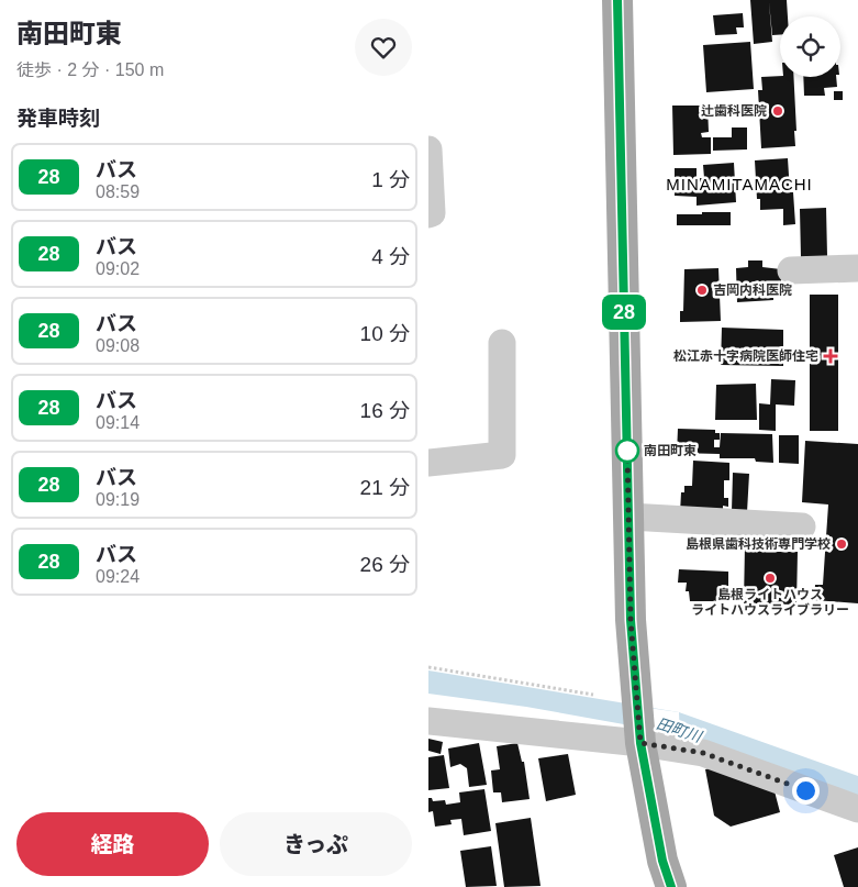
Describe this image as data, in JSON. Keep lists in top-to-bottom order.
{
  "districts": ["MINAMITAMACHI"],
  "water": ["田町川"],
  "places": {
    "other": [
      "辻歯科医院",
      "吉岡内科医院",
      "南田町東",
      "島根県歯科技術専門学校",
      "島根ライトハウス ライトハウスライブラリー"
    ],
    "health": ["松江赤十字病院医師住宅"]
  },
  "lines": ["bus line 28"],
  "page": {
    "heading": [
      ["南田町東", "徒歩 · 2 分 · 150 m"],
      "発車時刻"
    ],
    "on_map": "28",
    "list": [
      {
        "mark": "28",
        "name": "バス",
        "note": "08:59",
        "value": "1 分"
      },
      {
        "mark": "28",
        "name": "バス",
        "note": "09:02",
        "value": "4 分"
      },
      {
        "mark": "28",
        "name": "バス",
        "note": "09:08",
        "value": "10 分"
      },
      {
        "mark": "28",
        "name": "バス",
        "note": "09:14",
        "value": "16 分"
      },
      {
        "mark": "28",
        "name": "バス",
        "note": "09:19",
        "value": "21 分"
      },
      {
        "mark": "28",
        "name": "バス",
        "note": "09:24",
        "value": "26 分"
      }
    ],
    "buttons": ["経路", "きっぷ"]
  }
}
